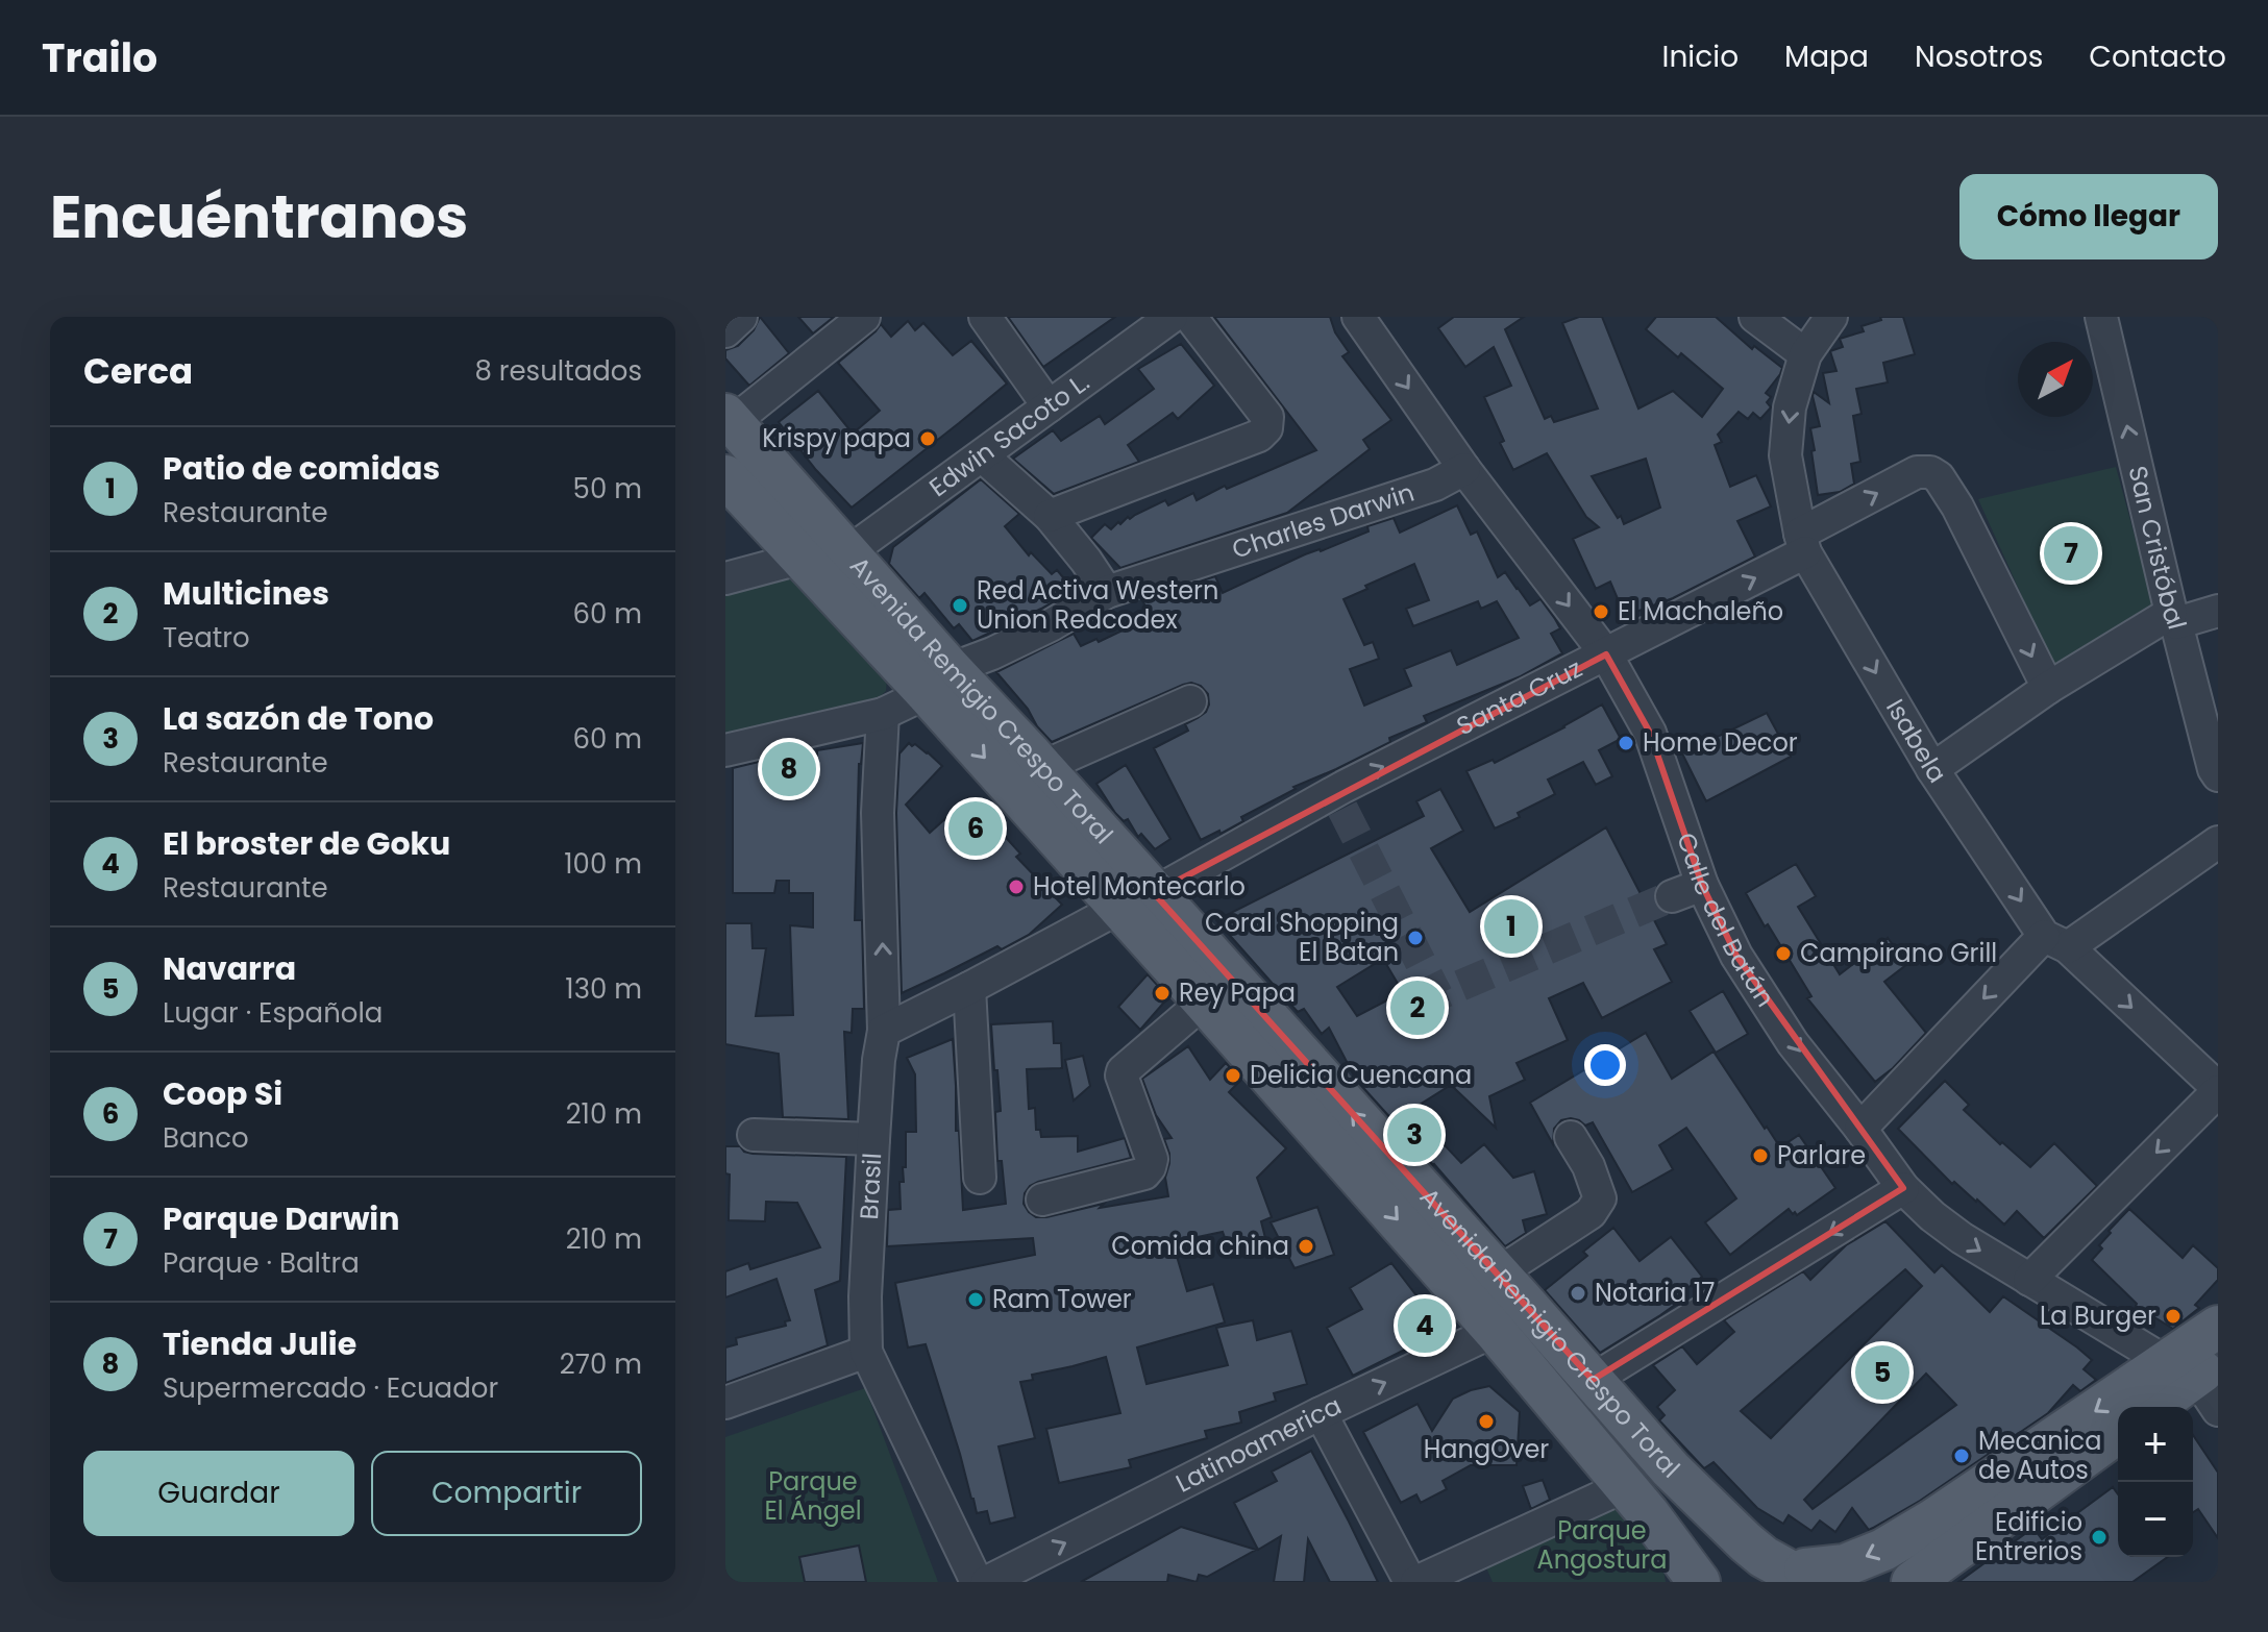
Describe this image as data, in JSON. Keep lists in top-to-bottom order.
{
  "streets": {
    "main road": ["Avenida Remigio Crespo Toral"],
    "street": [
      "Edwin Sacoto L.",
      "Charles Darwin",
      "San Cristóbal",
      "Santa Cruz",
      "Isabela",
      "Calle del Batán",
      "Brasil",
      "Latinoamerica"
    ]
  },
  "crossings": [
    ["Edwin Sacoto L.", "Avenida Remigio Crespo Toral"],
    ["Charles Darwin", "Avenida Remigio Crespo Toral"],
    ["Charles Darwin", "Calle del Batán"],
    ["Charles Darwin", "Brasil"],
    ["Santa Cruz", "Avenida Remigio Crespo Toral"],
    ["Santa Cruz", "Isabela"],
    ["Santa Cruz", "Calle del Batán"],
    ["Avenida Remigio Crespo Toral", "Latinoamerica"]
  ],
  "one_way": [
    "San Cristóbal",
    "Isabela",
    "Calle del Batán",
    "Brasil"
  ],
  "parks": ["Parque El Ángel", "Parque Angostura"],
  "places": [
    "Krispy papa",
    "Red Activa Western Union Redcodex",
    "El Machaleño",
    "Home Decor",
    "Hotel Montecarlo",
    "Coral Shopping El Batan",
    "Campirano Grill",
    "Rey Papa",
    "Delicia Cuencana",
    "Parlare",
    "Comida china",
    "Notaria 17",
    "Ram Tower",
    "La Burger",
    "HangOver",
    "Mecanica de Autos",
    "Edificio Entrerios"
  ],
  "north": "top right",
  "page": {
    "header": "Trailo",
    "nav": [
      "Inicio",
      "Mapa",
      "Nosotros",
      "Contacto"
    ],
    "title": "Encuéntranos",
    "buttons": [
      "Cómo llegar",
      ["Guardar", "Compartir"]
    ],
    "heading": ["Cerca", "8 resultados"],
    "list": [
      {
        "mark": "1",
        "name": "Patio de comidas",
        "note": "Restaurante",
        "value": "50 m"
      },
      {
        "mark": "2",
        "name": "Multicines",
        "note": "Teatro",
        "value": "60 m"
      },
      {
        "mark": "3",
        "name": "La sazón de Tono",
        "note": "Restaurante",
        "value": "60 m"
      },
      {
        "mark": "4",
        "name": "El broster de Goku",
        "note": "Restaurante",
        "value": "100 m"
      },
      {
        "mark": "5",
        "name": "Navarra",
        "note": "Lugar · Española",
        "value": "130 m"
      },
      {
        "mark": "6",
        "name": "Coop Si",
        "note": "Banco",
        "value": "210 m"
      },
      {
        "mark": "7",
        "name": "Parque Darwin",
        "note": "Parque · Baltra",
        "value": "210 m"
      },
      {
        "mark": "8",
        "name": "Tienda Julie",
        "note": "Supermercado · Ecuador",
        "value": "270 m"
      }
    ],
    "pins": [
      "7",
      "8",
      "6",
      "1",
      "2",
      "3",
      "4",
      "5"
    ],
    "map_buttons": ["+", "−"]
  }
}
